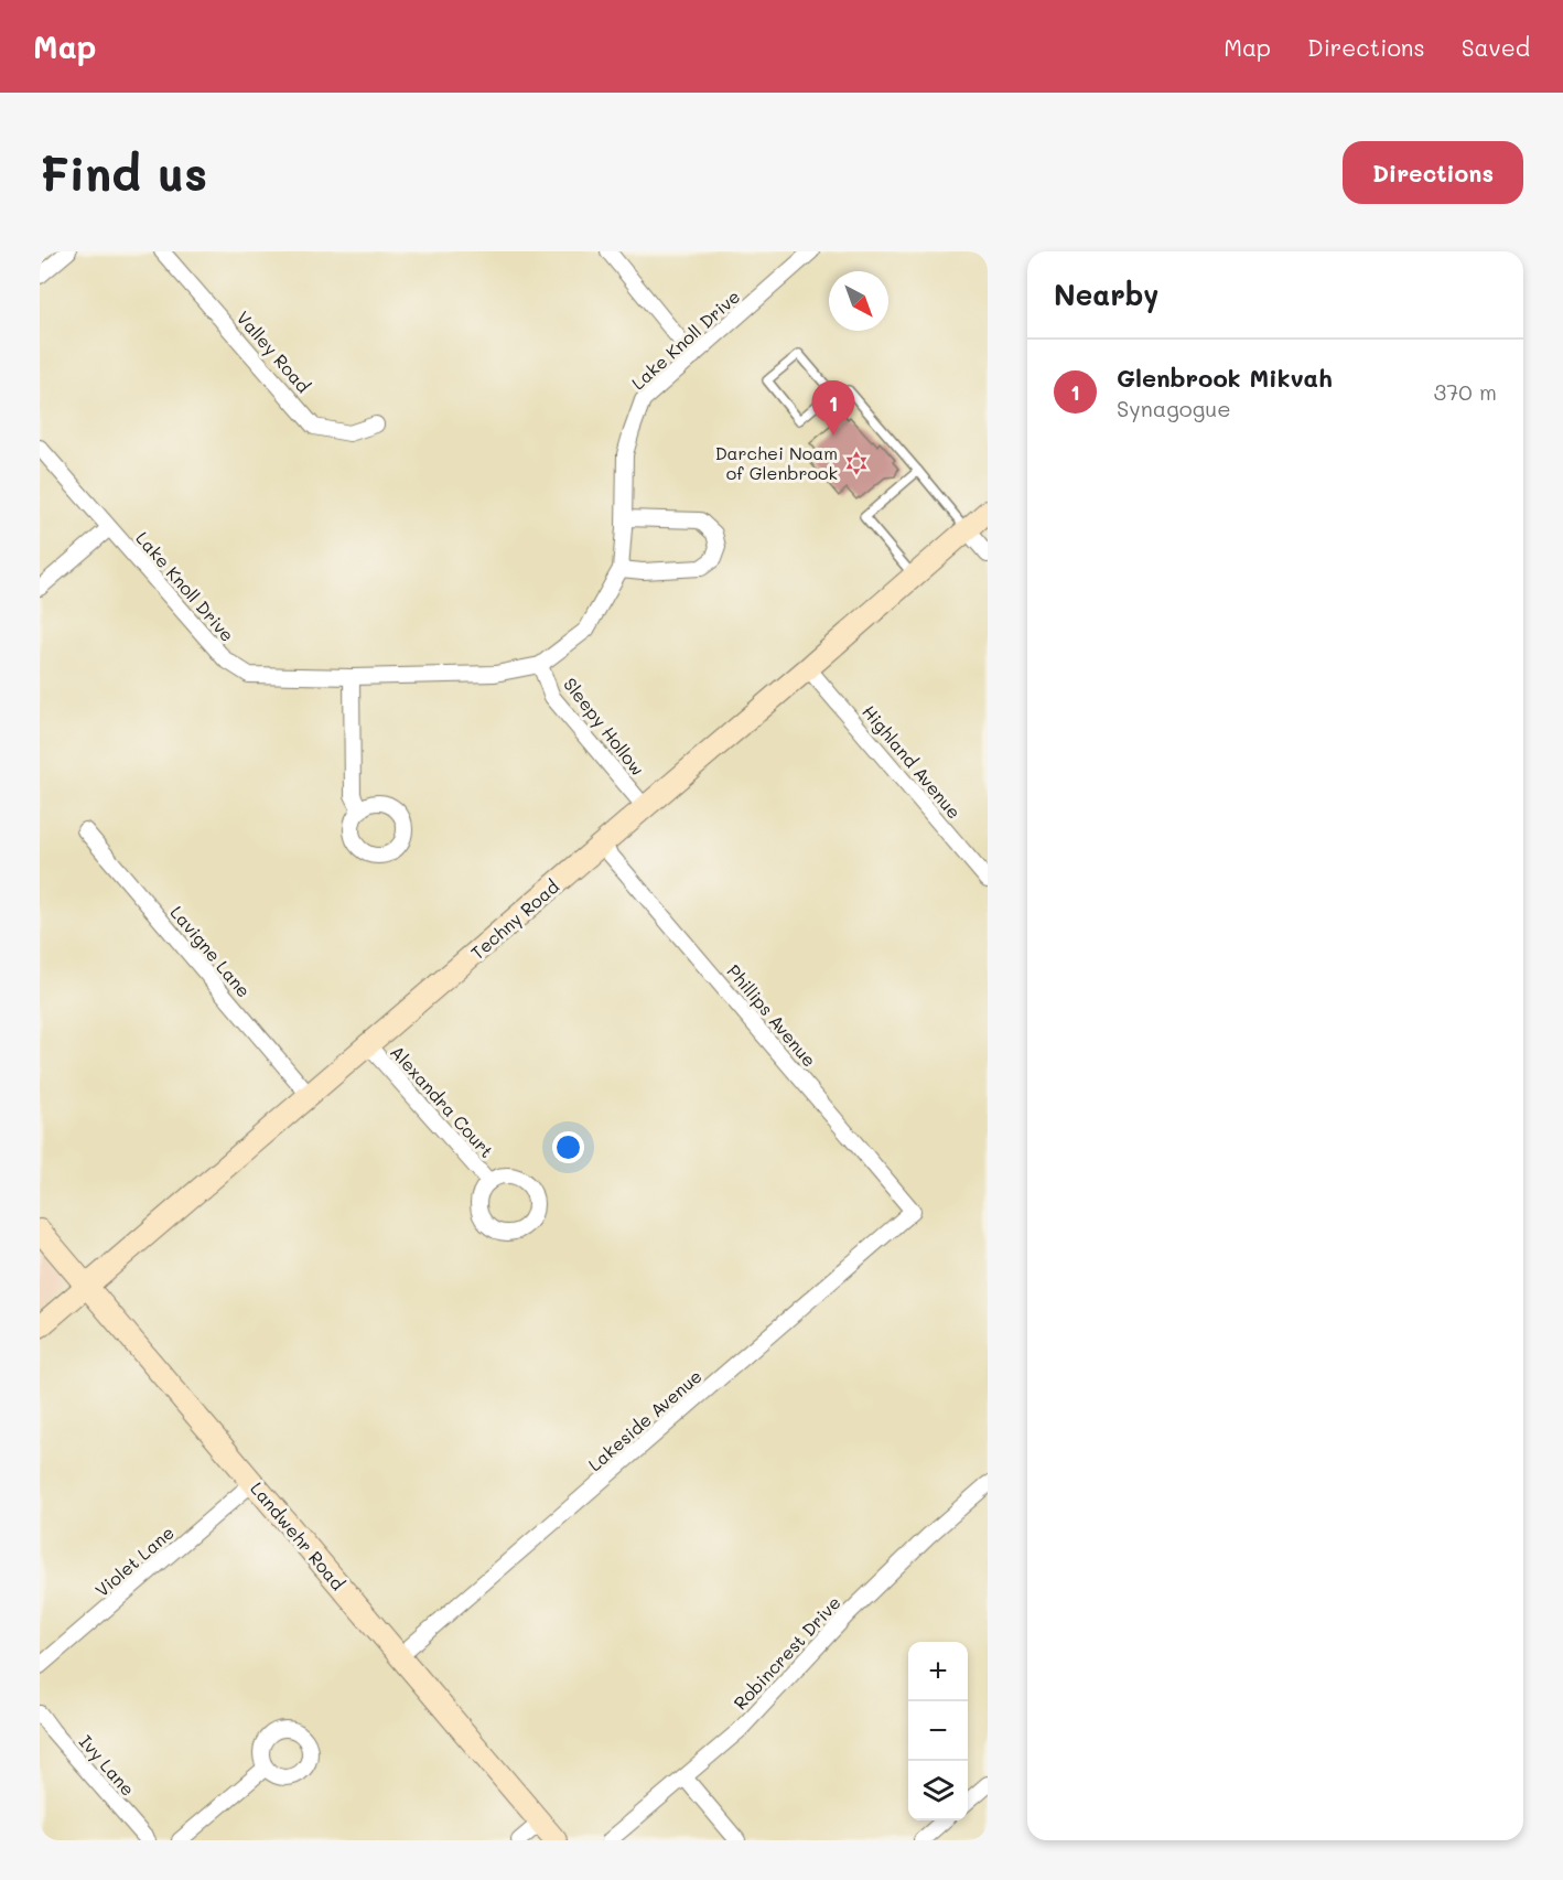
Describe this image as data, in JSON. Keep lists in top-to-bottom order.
{
  "streets": {
    "main road": ["Techny Road", "Landwehr Road"],
    "street": [
      "Lake Knoll Drive",
      "Valley Road",
      "Sleepy Hollow",
      "Highland Avenue",
      "Lavigne Lane",
      "Phillips Avenue",
      "Alexandra Court",
      "Lakeside Avenue",
      "Violet Lane",
      "Robincrest Drive",
      "Ivy Lane"
    ]
  },
  "crossings": [
    ["Lake Knoll Drive", "Sleepy Hollow"],
    ["Sleepy Hollow", "Techny Road"],
    ["Highland Avenue", "Techny Road"],
    ["Techny Road", "Lavigne Lane"],
    ["Techny Road", "Phillips Avenue"],
    ["Techny Road", "Alexandra Court"],
    ["Techny Road", "Landwehr Road"],
    ["Phillips Avenue", "Lakeside Avenue"],
    ["Lakeside Avenue", "Landwehr Road"],
    ["Landwehr Road", "Violet Lane"]
  ],
  "places": {
    "synagogue": ["Darchei Noam of Glenbrook"]
  },
  "north": "bottom right",
  "page": {
    "header": "Map",
    "nav": ["Map", "Directions", "Saved"],
    "buttons": "Directions",
    "title": "Find us",
    "heading": "Nearby",
    "list": [
      {
        "mark": "1",
        "name": "Glenbrook Mikvah",
        "note": "Synagogue",
        "value": "370 m"
      }
    ],
    "pins": "1",
    "map_buttons": ["+", "−"]
  }
}
